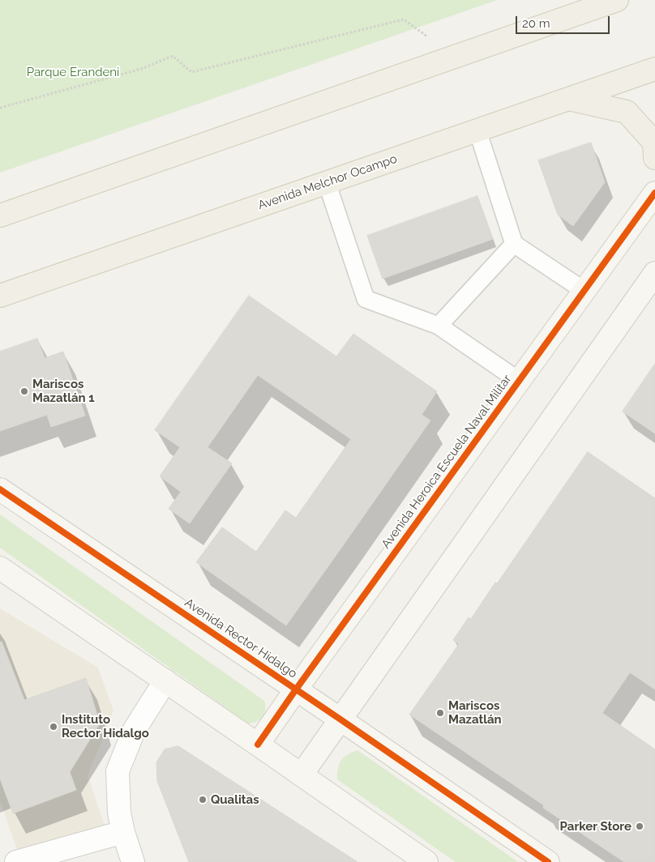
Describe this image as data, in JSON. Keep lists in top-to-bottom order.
{
  "streets": {
    "main road": ["Avenida Melchor Ocampo"],
    "street": ["Avenida Heroica Escuela Naval Militar", "Avenida Rector Hidalgo"]
  },
  "crossings": [
    ["Avenida Heroica Escuela Naval Militar", "Avenida Rector Hidalgo"]
  ],
  "parks": ["Parque Erandeni"],
  "places": [
    "Mariscos Mazatlán 1",
    "Mariscos Mazatlán",
    "Instituto Rector Hidalgo",
    "Qualitas",
    "Parker Store"
  ],
  "scale_bar": "20 m"
}
